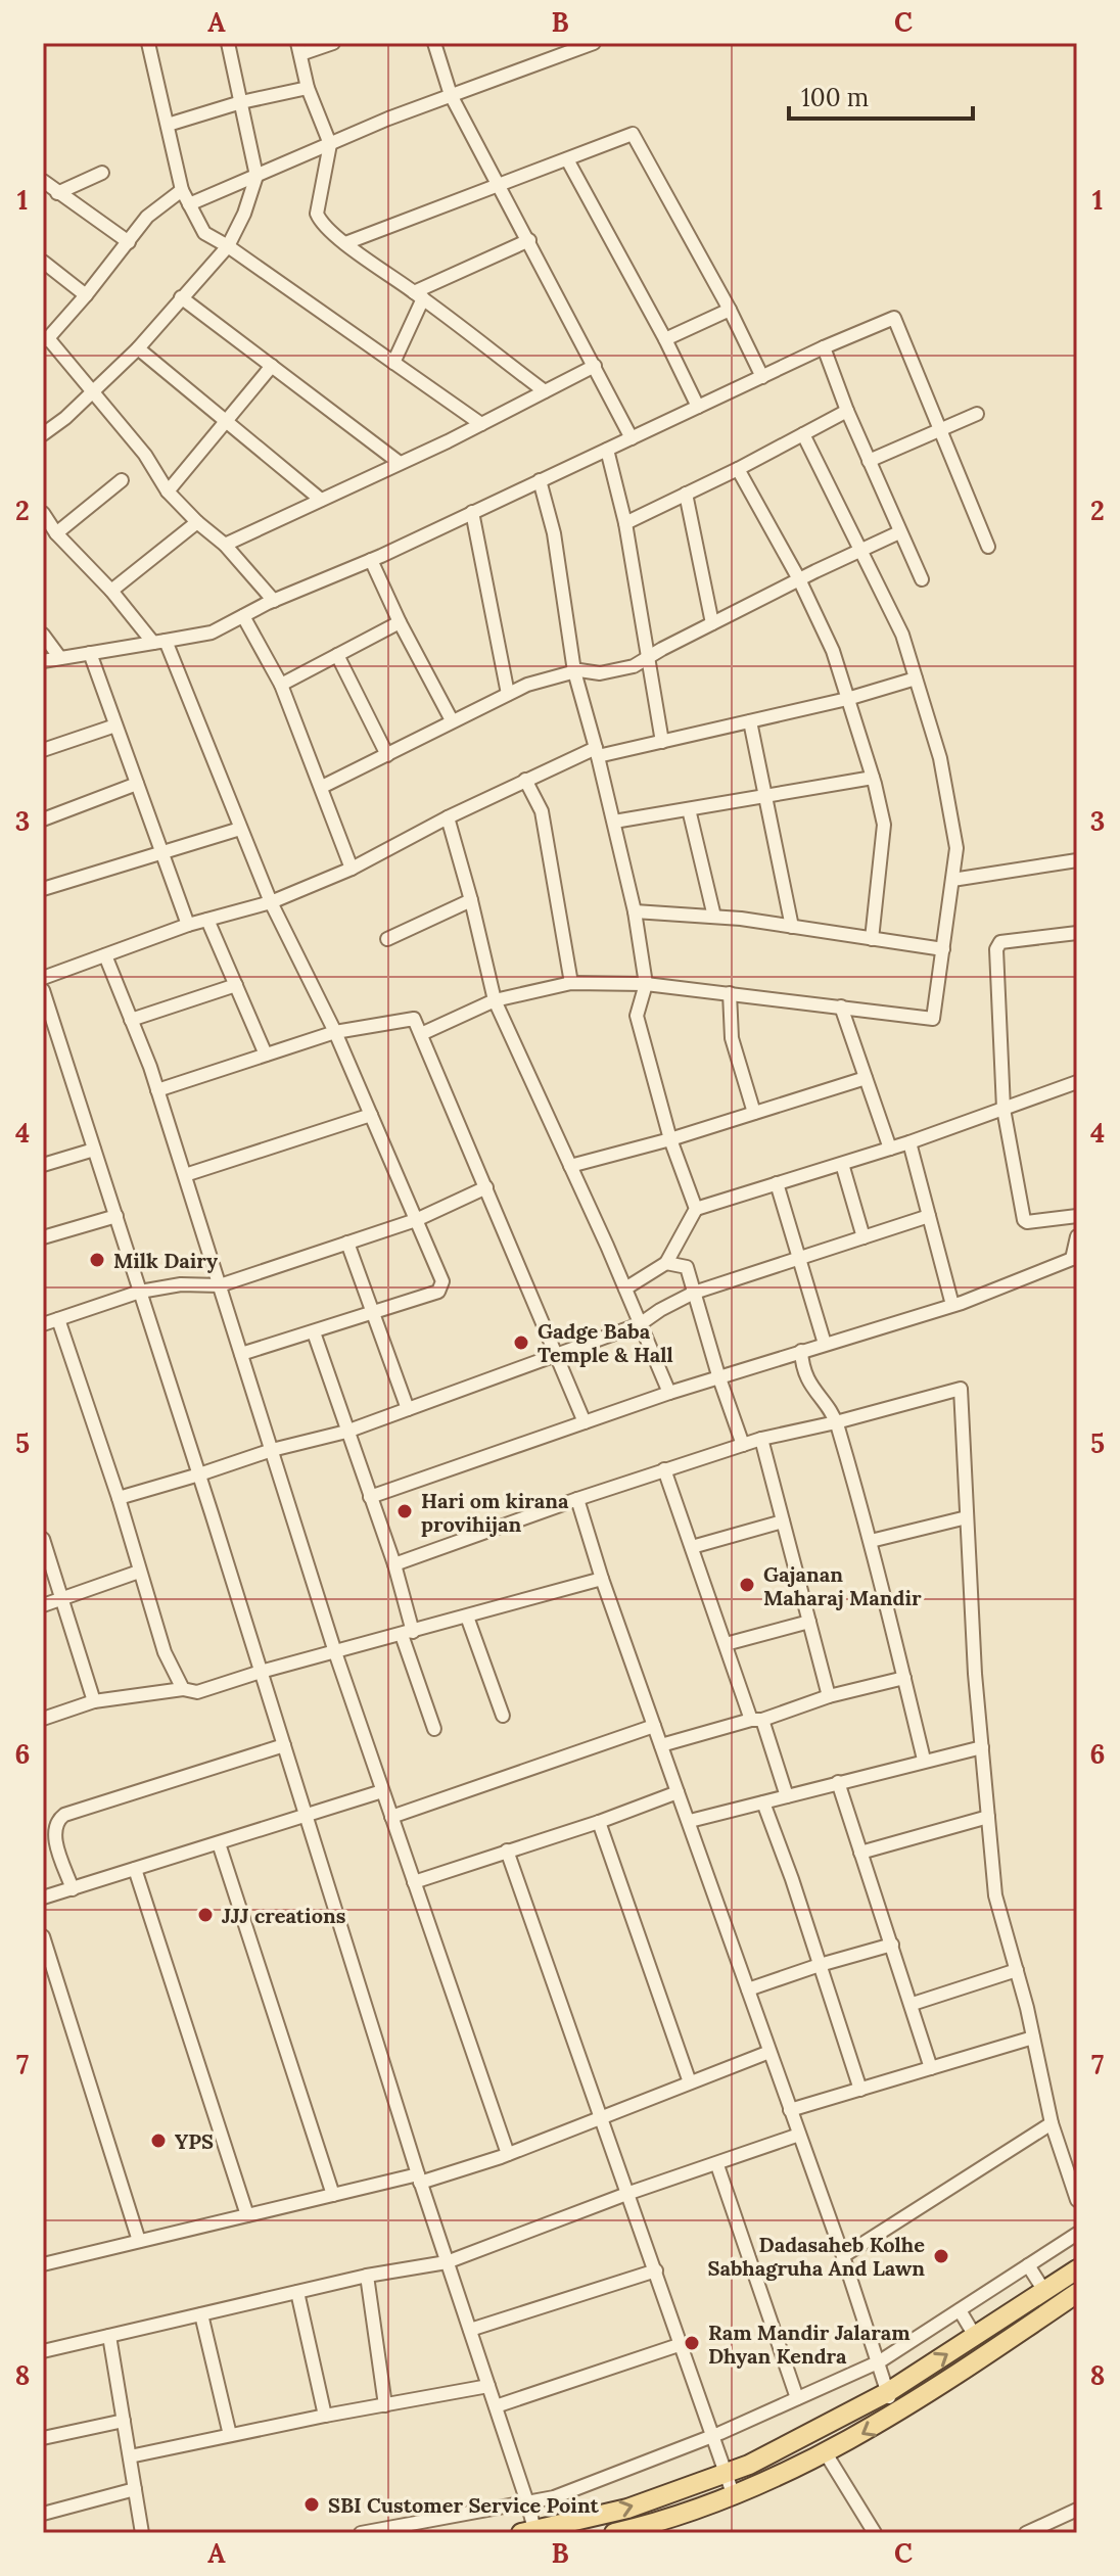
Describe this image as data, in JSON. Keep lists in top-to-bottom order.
{
  "places": [
    "Milk Dairy",
    "Gadge Baba Temple & Hall",
    "Hari om kirana provihijan",
    "Gajanan Maharaj Mandir",
    "JJJ creations",
    "YPS",
    "Dadasaheb Kolhe Sabhagruha And Lawn",
    "Ram Mandir Jalaram Dhyan Kendra",
    "SBI Customer Service Point"
  ],
  "scale_bar": "100 m",
  "grid": {
    "columns": ["A", "B", "C"],
    "rows": [
      "1",
      "2",
      "3",
      "4",
      "5",
      "6",
      "7",
      "8"
    ]
  }
}
